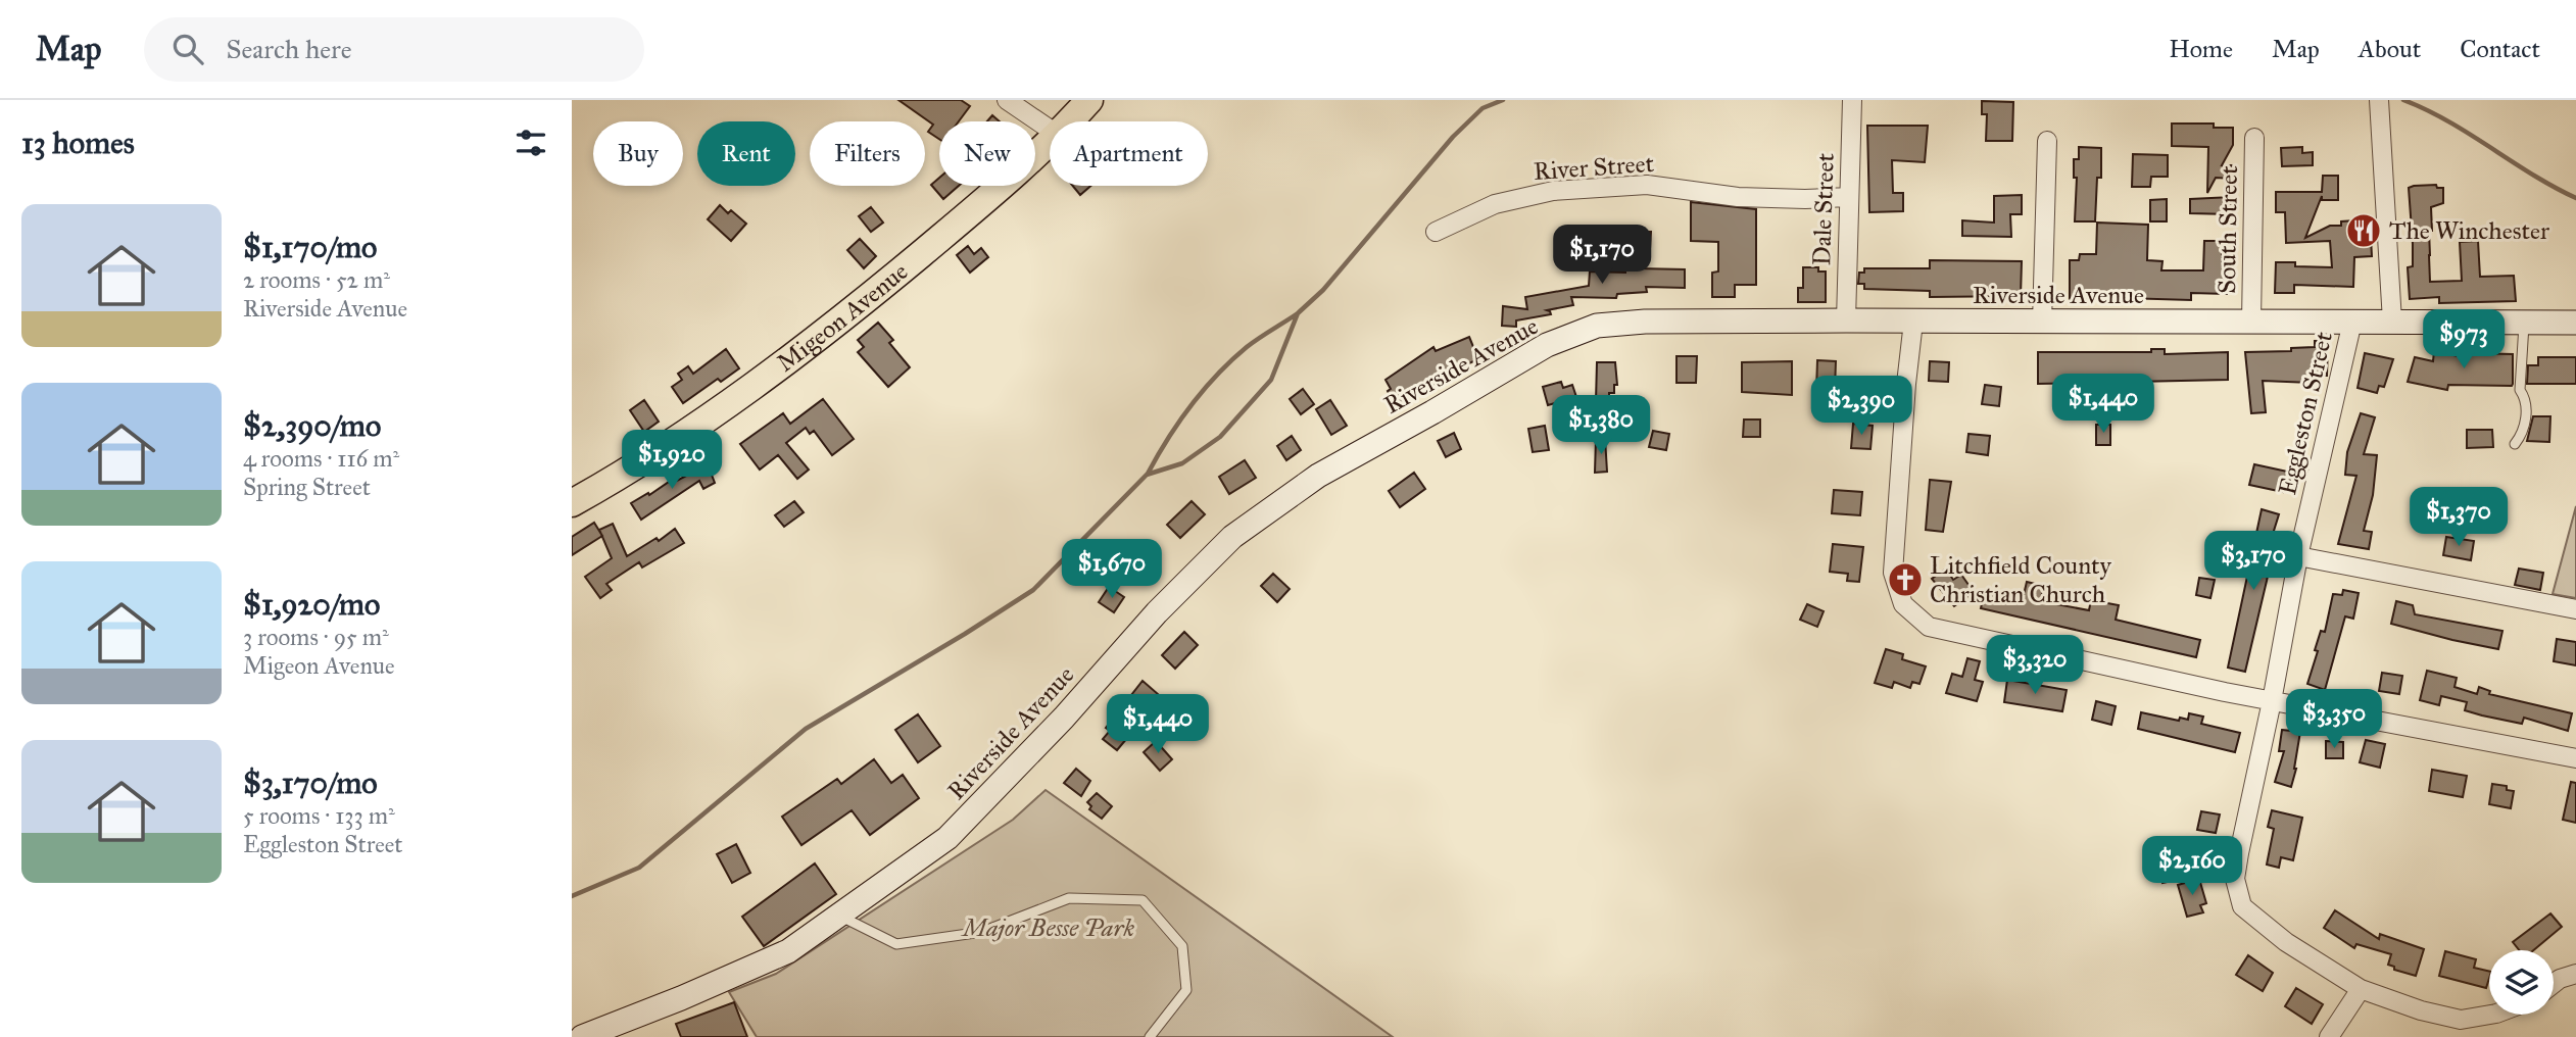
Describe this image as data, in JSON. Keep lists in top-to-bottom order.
{
  "streets": {
    "main road": ["Migeon Avenue"],
    "street": [
      "River Street",
      "Dale Street",
      "South Street",
      "Riverside Avenue",
      "Eggleston Street"
    ]
  },
  "crossings": [
    ["River Street", "Dale Street"],
    ["Dale Street", "Riverside Avenue"],
    ["South Street", "Riverside Avenue"],
    ["Riverside Avenue", "Eggleston Street"]
  ],
  "parks": ["Major Besse Park"],
  "places": {
    "restaurant": ["The Winchester"],
    "church": ["Litchfield County Christian Church"]
  },
  "page": {
    "header": "Map",
    "search": "Search here",
    "nav": [
      "Home",
      "Map",
      "About",
      "Contact"
    ],
    "heading": "13 homes",
    "chip": [
      "Buy",
      "Rent",
      "Filters",
      "New",
      "Apartment"
    ],
    "list": [
      {
        "name": "$1,170/mo",
        "note": "2 rooms · 52 m² · Riverside Avenue"
      },
      {
        "name": "$2,390/mo",
        "note": "4 rooms · 116 m² · Spring Street"
      },
      {
        "name": "$1,920/mo",
        "note": "3 rooms · 95 m² · Migeon Avenue"
      },
      {
        "name": "$3,170/mo",
        "note": "5 rooms · 133 m² · Eggleston Street"
      }
    ],
    "price": [
      "$1,170",
      "$973",
      "$1,440",
      "$2,390",
      "$1,380",
      "$1,920",
      "$1,370",
      "$3,170",
      "$1,670",
      "$3,320",
      "$3,350",
      "$1,440",
      "$2,160"
    ]
  }
}
